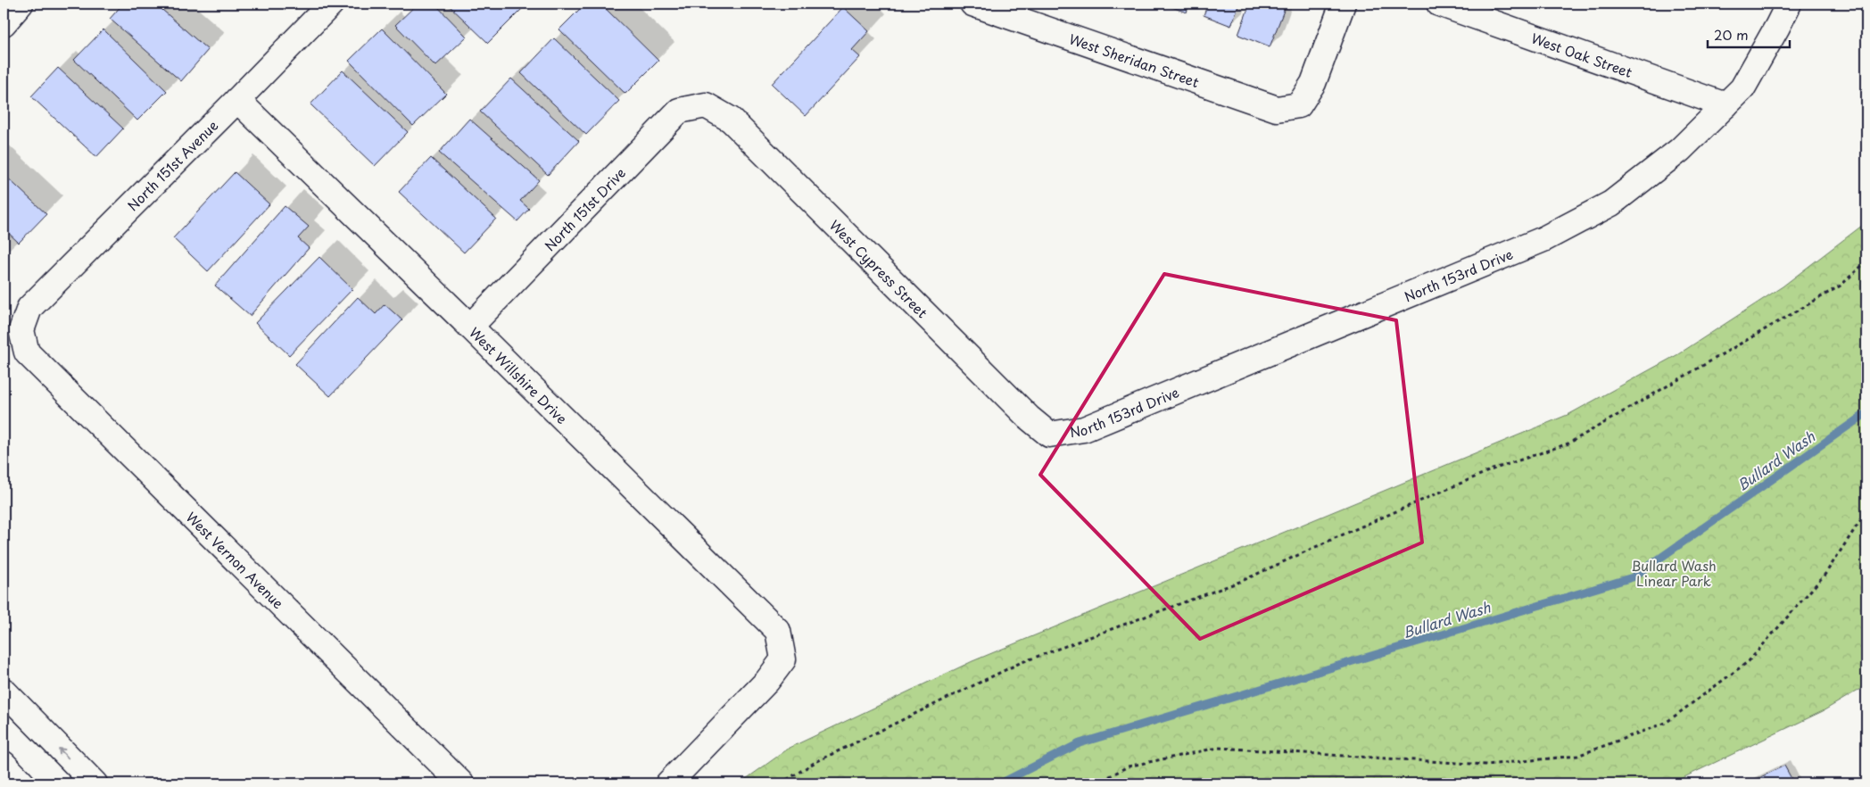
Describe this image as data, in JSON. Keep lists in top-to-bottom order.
{
  "streets": {
    "street": [
      "West Oak Street",
      "West Sheridan Street",
      "North 151st Avenue",
      "North 151st Drive",
      "West Cypress Street",
      "North 153rd Drive",
      "West Willshire Drive",
      "West Vernon Avenue"
    ]
  },
  "crossings": [
    ["West Oak Street", "North 153rd Drive"],
    ["North 151st Avenue", "West Willshire Drive"],
    ["North 151st Avenue", "West Vernon Avenue"],
    ["North 151st Drive", "West Cypress Street"],
    ["North 151st Drive", "West Willshire Drive"],
    ["West Cypress Street", "North 153rd Drive"]
  ],
  "water": ["Bullard Wash"],
  "parks": ["Bullard Wash Linear Park"],
  "scale_bar": "20 m"
}
